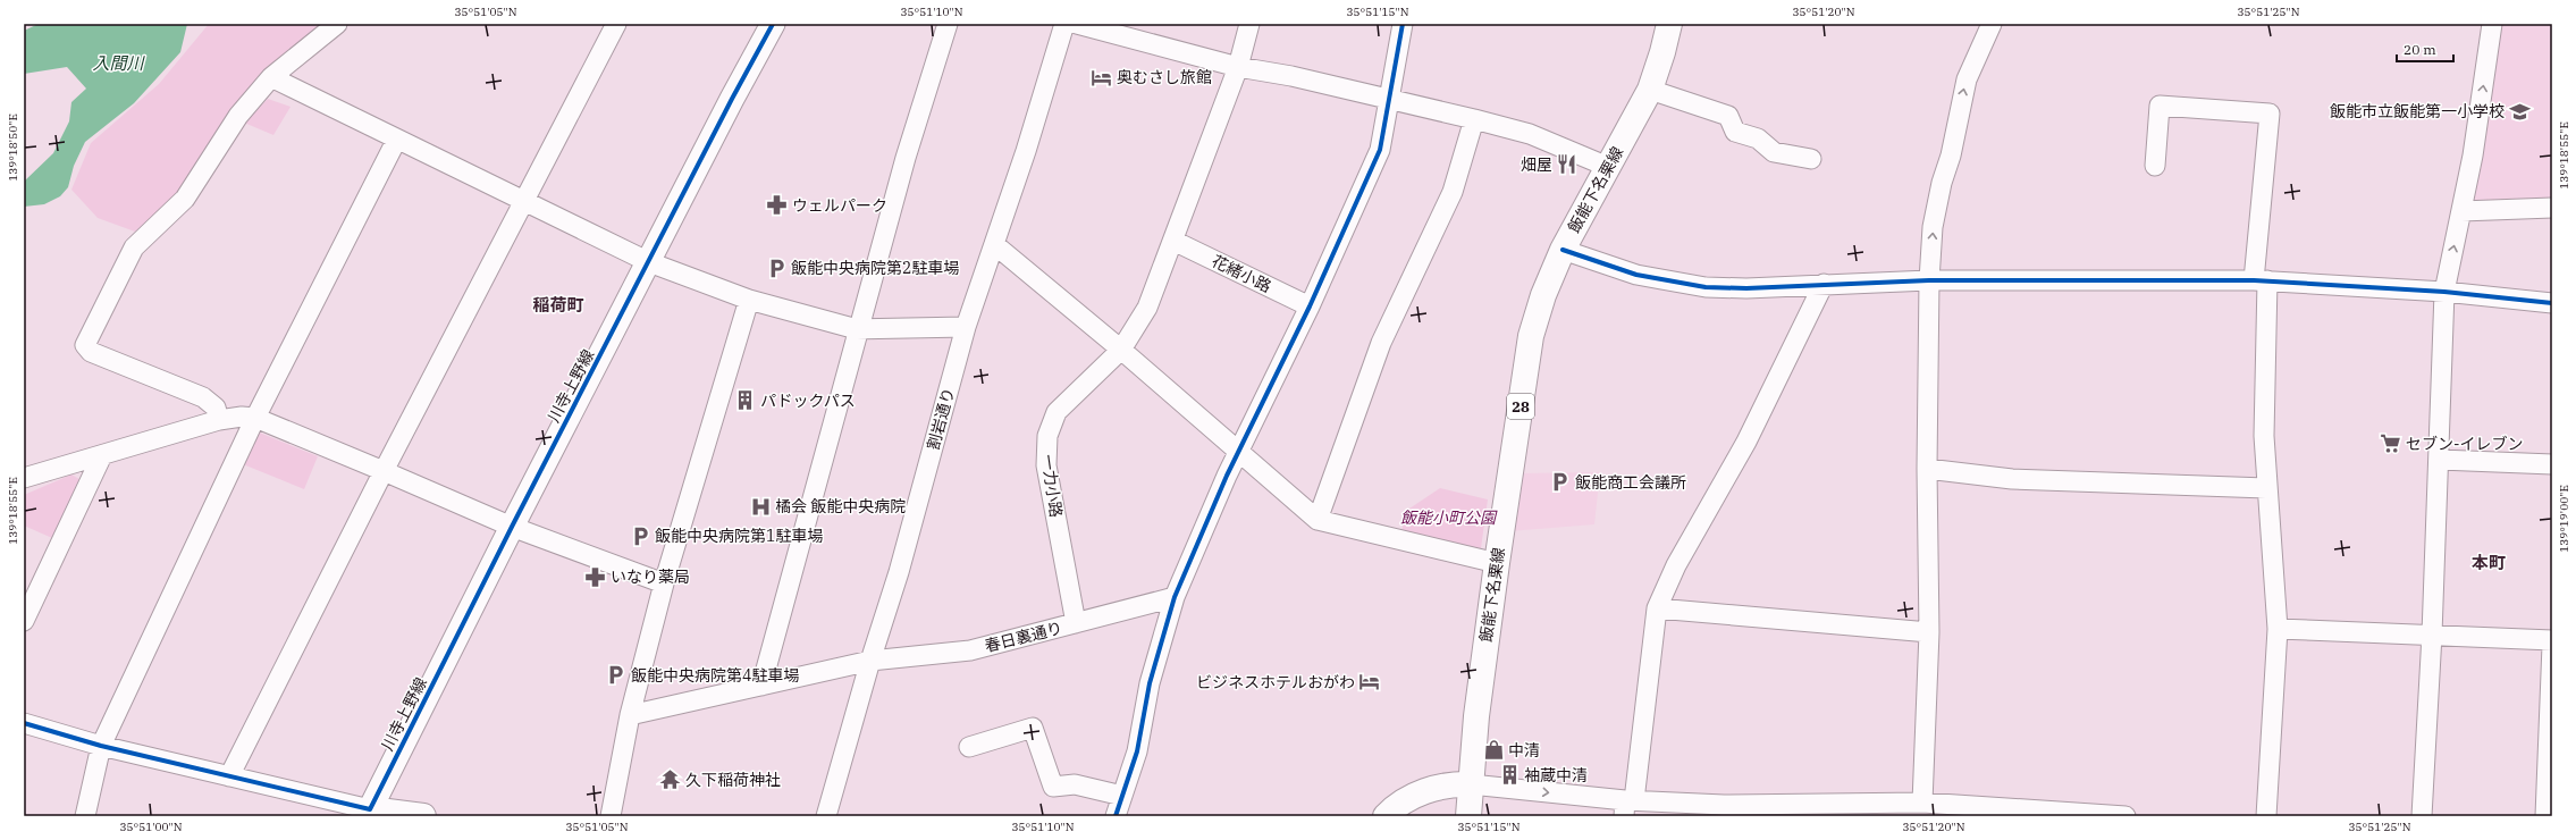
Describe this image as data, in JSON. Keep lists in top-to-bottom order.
{
  "streets": {
    "main road": ["飯能下名栗線", "28"],
    "street": [
      "花緒小路",
      "川寺上野線",
      "割岩通り",
      "一力小路",
      "春日裏通り"
    ]
  },
  "crossings": [
    ["花緒小路", "一力小路"],
    ["割岩通り", "春日裏通り"],
    ["一力小路", "春日裏通り"]
  ],
  "districts": ["稲荷町", "本町"],
  "water": ["入間川"],
  "parks": ["飯能小町公園"],
  "places": {
    "hotel": ["奥むさし旅館", "ビジネスホテルおがわ"],
    "school or university": ["飯能市立飯能第一小学校"],
    "restaurant": ["畑屋"],
    "pharmacy": ["ウェルパーク", "いなり薬局"],
    "parking": [
      "飯能中央病院第2駐車場",
      "飯能商工会議所",
      "飯能中央病院第1駐車場",
      "飯能中央病院第4駐車場"
    ],
    "building": ["パドックパス", "袖蔵中清"],
    "supermarket": ["セブン-イレブン"],
    "hospital": ["橘会 飯能中央病院"],
    "shop": ["中清"],
    "temple": ["久下稲荷神社"]
  },
  "scale_bar": "20 m",
  "coordinates": [
    "35°51'05\"N",
    "35°51'10\"N",
    "35°51'15\"N",
    "35°51'20\"N",
    "35°51'25\"N",
    "139°18'50\"E",
    "139°18'55\"E",
    "139°19'00\"E",
    "35°51'00\"N"
  ]
}
